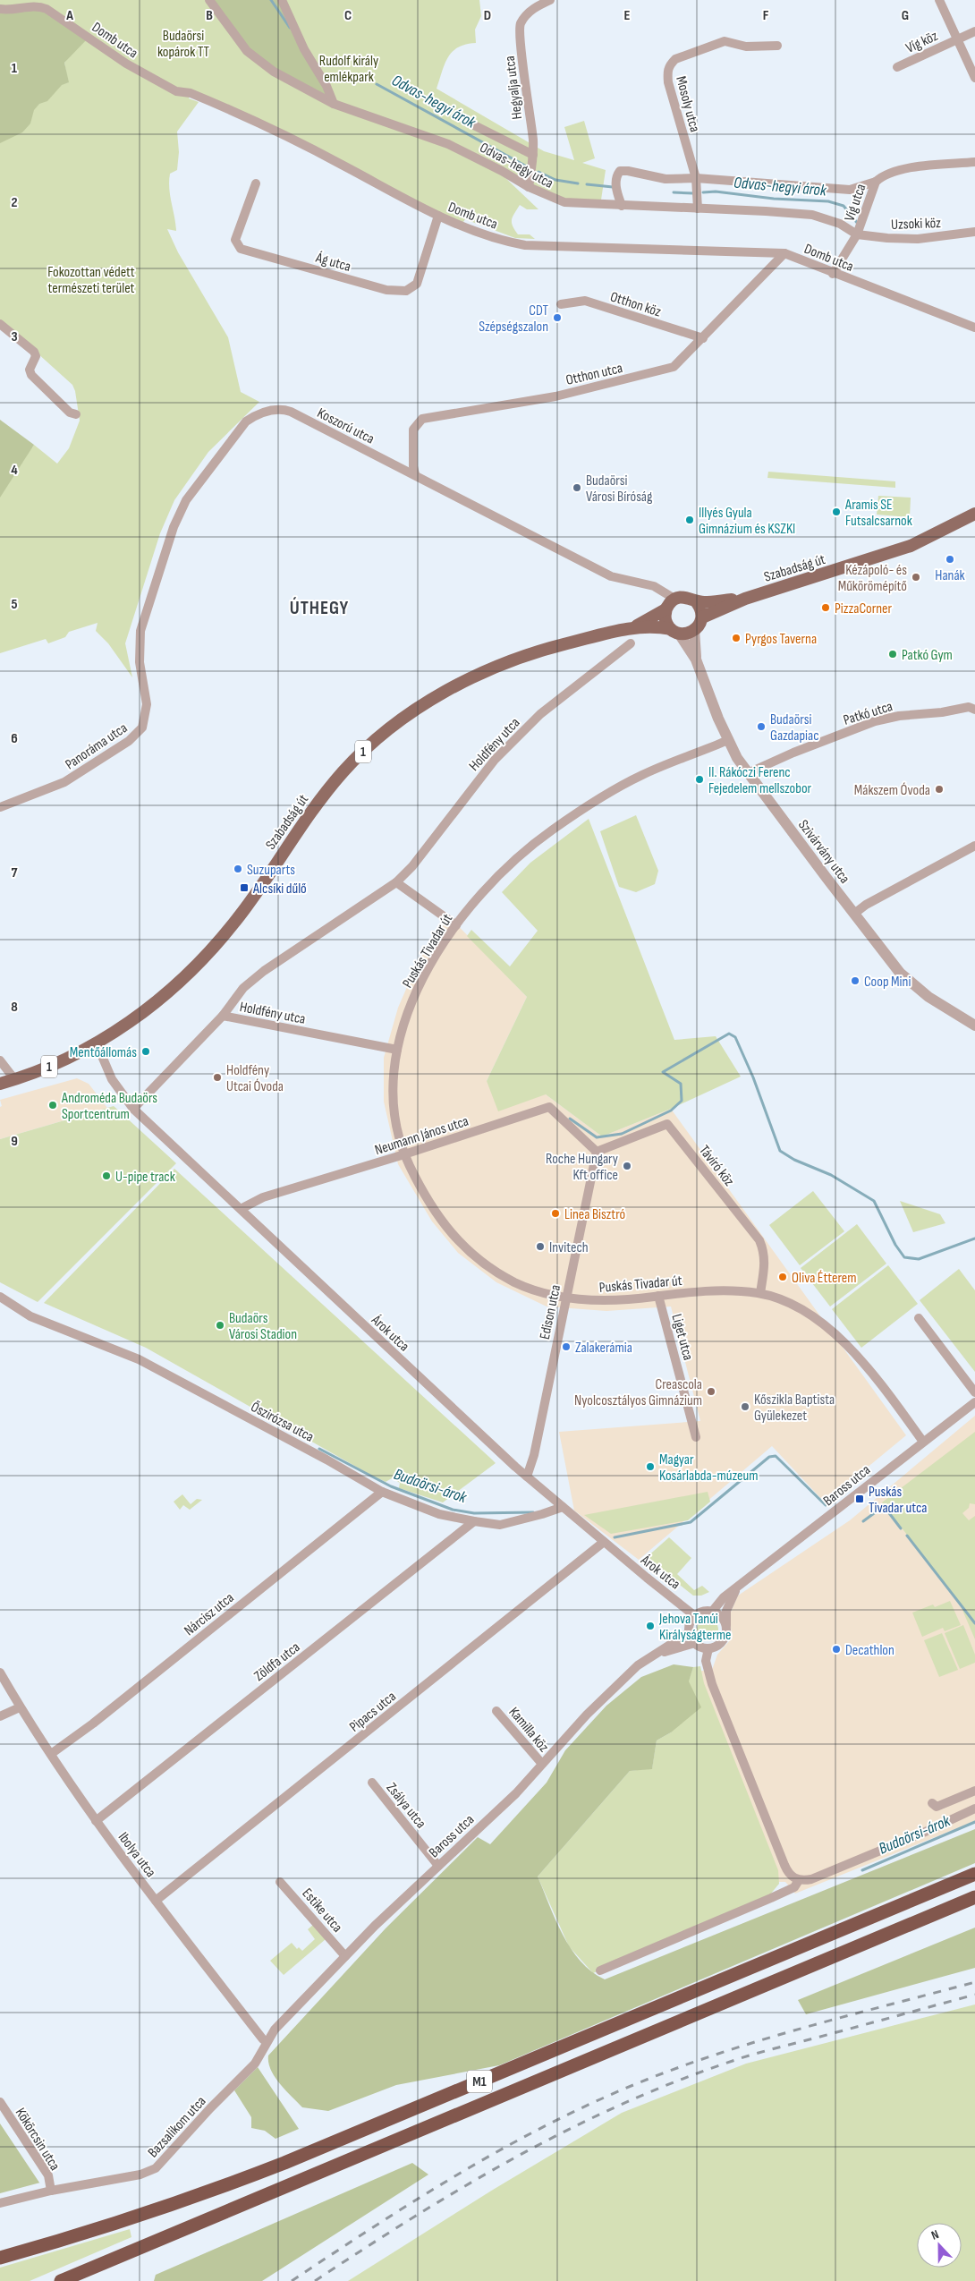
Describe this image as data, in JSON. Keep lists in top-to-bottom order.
{
  "streets": {
    "highway": ["M1"],
    "main road": ["Szabadság út", "1"],
    "street": [
      "Domb utca",
      "Víg köz",
      "Hegyalja utca",
      "Mosoly utca",
      "Odvas-hegy utca",
      "Víg utca",
      "Uzsoki köz",
      "Ág utca",
      "Otthon köz",
      "Otthon utca",
      "Koszorú utca",
      "Patkó utca",
      "Holdfény utca",
      "Panoráma utca",
      "Szivárvány utca",
      "Puskás Tivadar út",
      "Neumann János utca",
      "Távíró köz",
      "Edison utca",
      "Árok utca",
      "Liget utca",
      "Őszirózsa utca",
      "Baross utca",
      "Nárcisz utca",
      "Zöldfa utca",
      "Pipacs utca",
      "Kamilla köz",
      "Zsálya utca",
      "Ibolya utca",
      "Estike utca",
      "Bazsalikom utca",
      "Kökörcsin utca"
    ]
  },
  "crossings": [
    ["Domb utca", "Víg utca"],
    ["Domb utca", "Ág utca"],
    ["Domb utca", "Otthon utca"],
    ["Hegyalja utca", "Odvas-hegy utca"],
    ["Mosoly utca", "Odvas-hegy utca"],
    ["Odvas-hegy utca", "Víg utca"],
    ["Odvas-hegy utca", "Uzsoki köz"],
    ["Víg utca", "Uzsoki köz"],
    ["Otthon köz", "Otthon utca"],
    ["Otthon utca", "Koszorú utca"],
    ["Koszorú utca", "Szabadság út"],
    ["Koszorú utca", "Panoráma utca"],
    ["Koszorú utca", "Szivárvány utca"],
    ["Szabadság út", "Szivárvány utca"],
    ["Szabadság út", "Árok utca"],
    ["Patkó utca", "Szivárvány utca"],
    ["Holdfény utca", "Puskás Tivadar út"],
    ["Holdfény utca", "Árok utca"],
    ["Szivárvány utca", "Puskás Tivadar út"],
    ["Puskás Tivadar út", "Neumann János utca"],
    ["Puskás Tivadar út", "Távíró köz"],
    ["Puskás Tivadar út", "Edison utca"],
    ["Puskás Tivadar út", "Liget utca"],
    ["Puskás Tivadar út", "Baross utca"],
    ["Neumann János utca", "Távíró köz"],
    ["Neumann János utca", "Edison utca"],
    ["Neumann János utca", "Árok utca"],
    ["Távíró köz", "Edison utca"],
    ["Edison utca", "Árok utca"],
    ["Árok utca", "Őszirózsa utca"],
    ["Árok utca", "Baross utca"],
    ["Árok utca", "Pipacs utca"],
    ["Őszirózsa utca", "Nárcisz utca"],
    ["Őszirózsa utca", "Zöldfa utca"],
    ["Baross utca", "Kamilla köz"],
    ["Baross utca", "Zsálya utca"],
    ["Baross utca", "Ibolya utca"],
    ["Baross utca", "Estike utca"],
    ["Baross utca", "Bazsalikom utca"],
    ["Nárcisz utca", "Ibolya utca"],
    ["Zöldfa utca", "Ibolya utca"],
    ["Pipacs utca", "Ibolya utca"],
    ["Ibolya utca", "Bazsalikom utca"],
    ["Bazsalikom utca", "Kökörcsin utca"]
  ],
  "districts": ["ÚTHEGY"],
  "water": ["Odvas-hegyi árok", "Budaörsi-árok"],
  "parks": ["Budaörsi kopárok TT", "Rudolf király emlékpark", "Fokozottan védett természeti terület"],
  "places": {
    "other": [
      "CDT Szépségszalon",
      "Budaörsi Városi Bíróság",
      "Aramis SE Futsalcsarnok",
      "Illyés Gyula Gimnázium és KSZKI",
      "Hanák",
      "Kézápoló- és Műkörömépítő",
      "PizzaCorner",
      "Pyrgos Taverna",
      "Patkó Gym",
      "Budaörsi Gazdapiac",
      "II. Rákóczi Ferenc Fejedelem mellszobor",
      "Mákszem Óvoda",
      "Suzuparts",
      "Coop Mini",
      "Mentőállomás",
      "Holdfény Utcai Óvoda",
      "Androméda Budaörs Sportcentrum",
      "Roche Hungary Kft office",
      "U-pipe track",
      "Linea Bisztró",
      "Invitech",
      "Oliva Étterem",
      "Budaörs Városi Stadion",
      "Zalakerámia",
      "Creascola Nyolcosztályos Gimnázium",
      "Kőszikla Baptista Gyülekezet",
      "Magyar Kosárlabda-múzeum",
      "Jehova Tanúi Királyságterme",
      "Decathlon"
    ],
    "transit": ["Alcsíki dűlő", "Puskás Tivadar utca"]
  },
  "north": "top",
  "grid": {
    "columns": [
      "A",
      "B",
      "C",
      "D",
      "E",
      "F",
      "G"
    ],
    "rows": [
      "1",
      "2",
      "3",
      "4",
      "5",
      "6",
      "7",
      "8",
      "9"
    ]
  }
}
